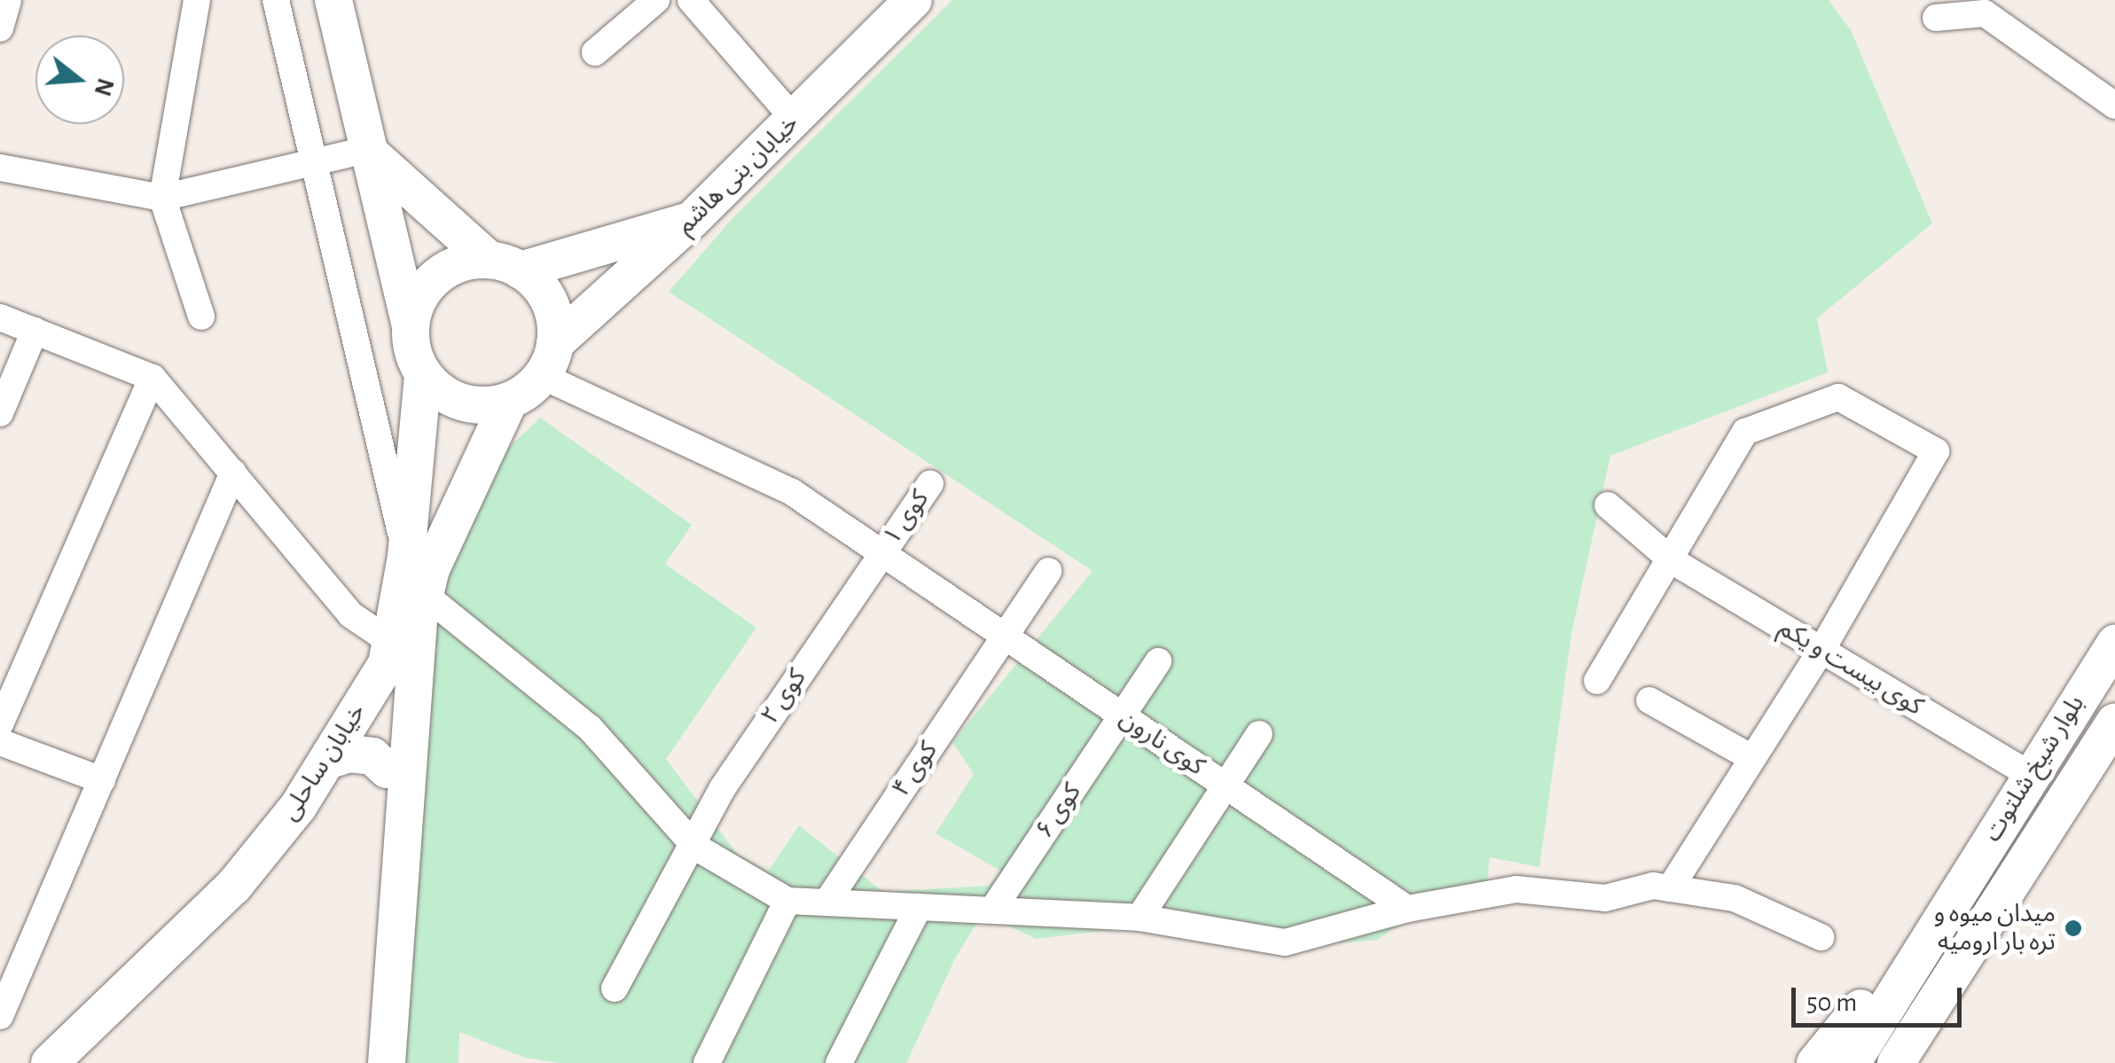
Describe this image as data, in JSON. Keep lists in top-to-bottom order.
{
  "streets": {
    "street": [
      "خیابان بنی هاشم",
      "کوی ۱",
      "کوی بیست و یکم",
      "کوی ۲",
      "کوی نارون",
      "خیابان ساحلی",
      "بلوار شیخ شلتوت",
      "کوی ۴",
      "کوی ۶"
    ]
  },
  "crossings": [
    ["خیابان بنی هاشم", "کوی نارون"],
    ["خیابان بنی هاشم", "خیابان ساحلی"],
    ["کوی ۱", "کوی ۲"],
    ["کوی ۱", "کوی نارون"],
    ["کوی بیست و یکم", "بلوار شیخ شلتوت"],
    ["کوی ۲", "کوی نارون"],
    ["کوی نارون", "خیابان ساحلی"],
    ["کوی نارون", "کوی ۴"],
    ["کوی نارون", "کوی ۶"]
  ],
  "places": ["میدان میوه و تره بار ارومیه"],
  "scale_bar": "50 m",
  "north": "right"
}
